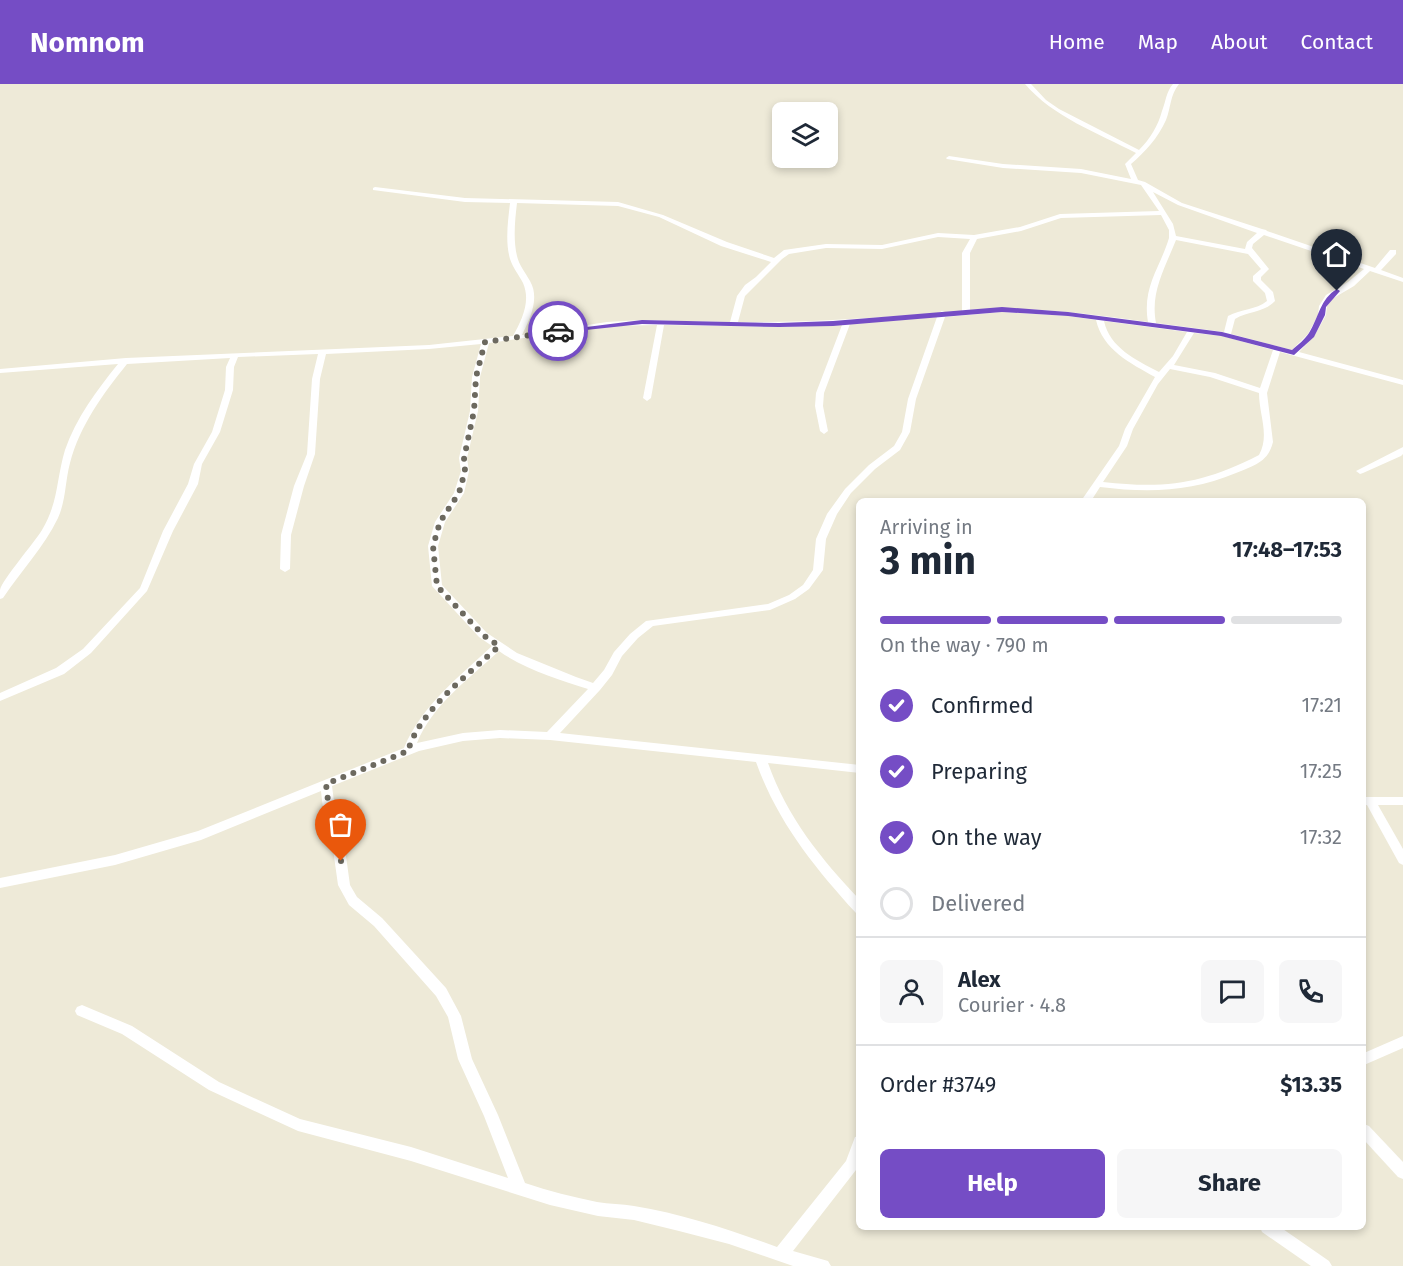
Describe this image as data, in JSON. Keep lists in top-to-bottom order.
{
  "page": {
    "header": "Nomnom",
    "nav": [
      "Home",
      "Map",
      "About",
      "Contact"
    ],
    "heading": ["3 min", "Arriving in", "17:48–17:53"],
    "panel": [
      "Alex",
      "Courier · 4.8",
      "Order #3749",
      "$13.35"
    ],
    "bar": "On the way · 790 m",
    "list": [
      ["Confirmed", "17:21"],
      ["Preparing", "17:25"],
      ["On the way", "17:32"],
      "Delivered"
    ],
    "buttons": ["Help", "Share"]
  }
}
